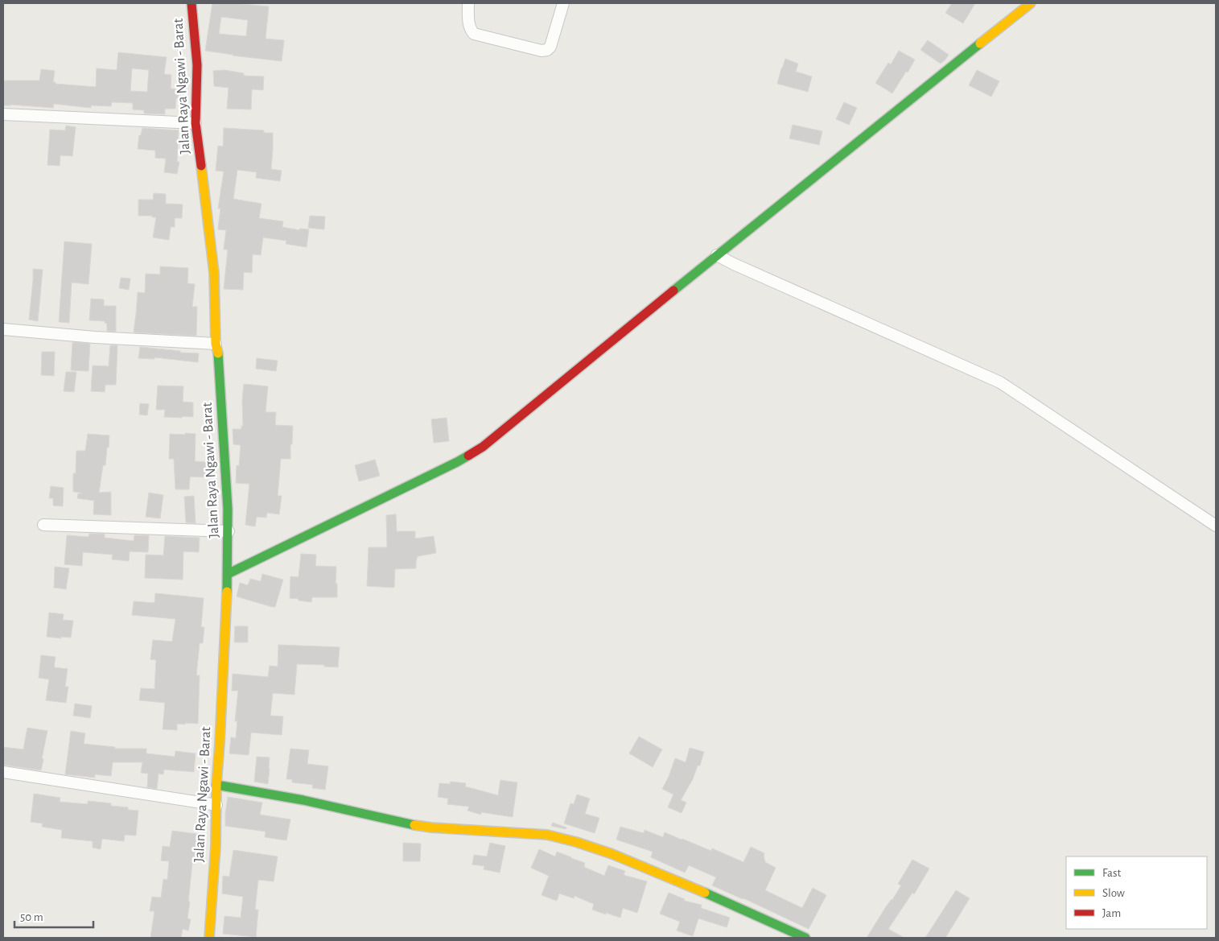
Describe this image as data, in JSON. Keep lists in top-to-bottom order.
{
  "streets": {
    "street": ["Jalan Raya Ngawi - Barat"]
  },
  "legend": ["Fast", "Slow", "Jam"],
  "scale_bar": "50 m"
}
